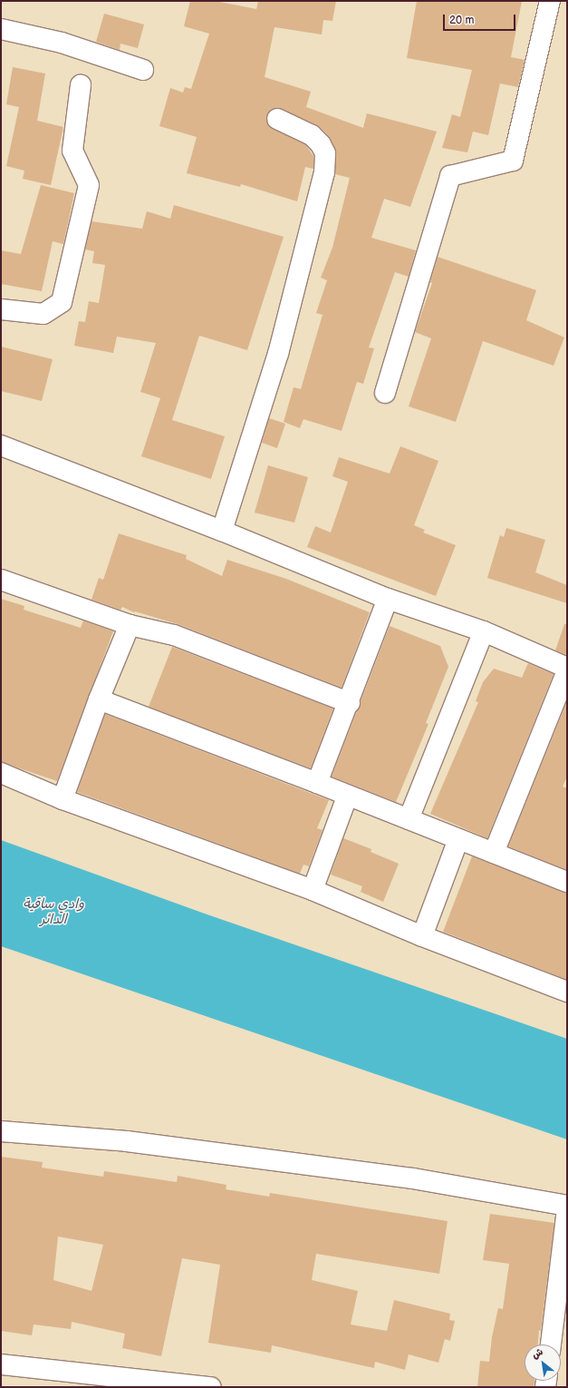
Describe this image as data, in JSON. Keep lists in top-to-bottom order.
{
  "water": ["وادي ساقية الدائر"],
  "scale_bar": "20 m",
  "north": "top left"
}
